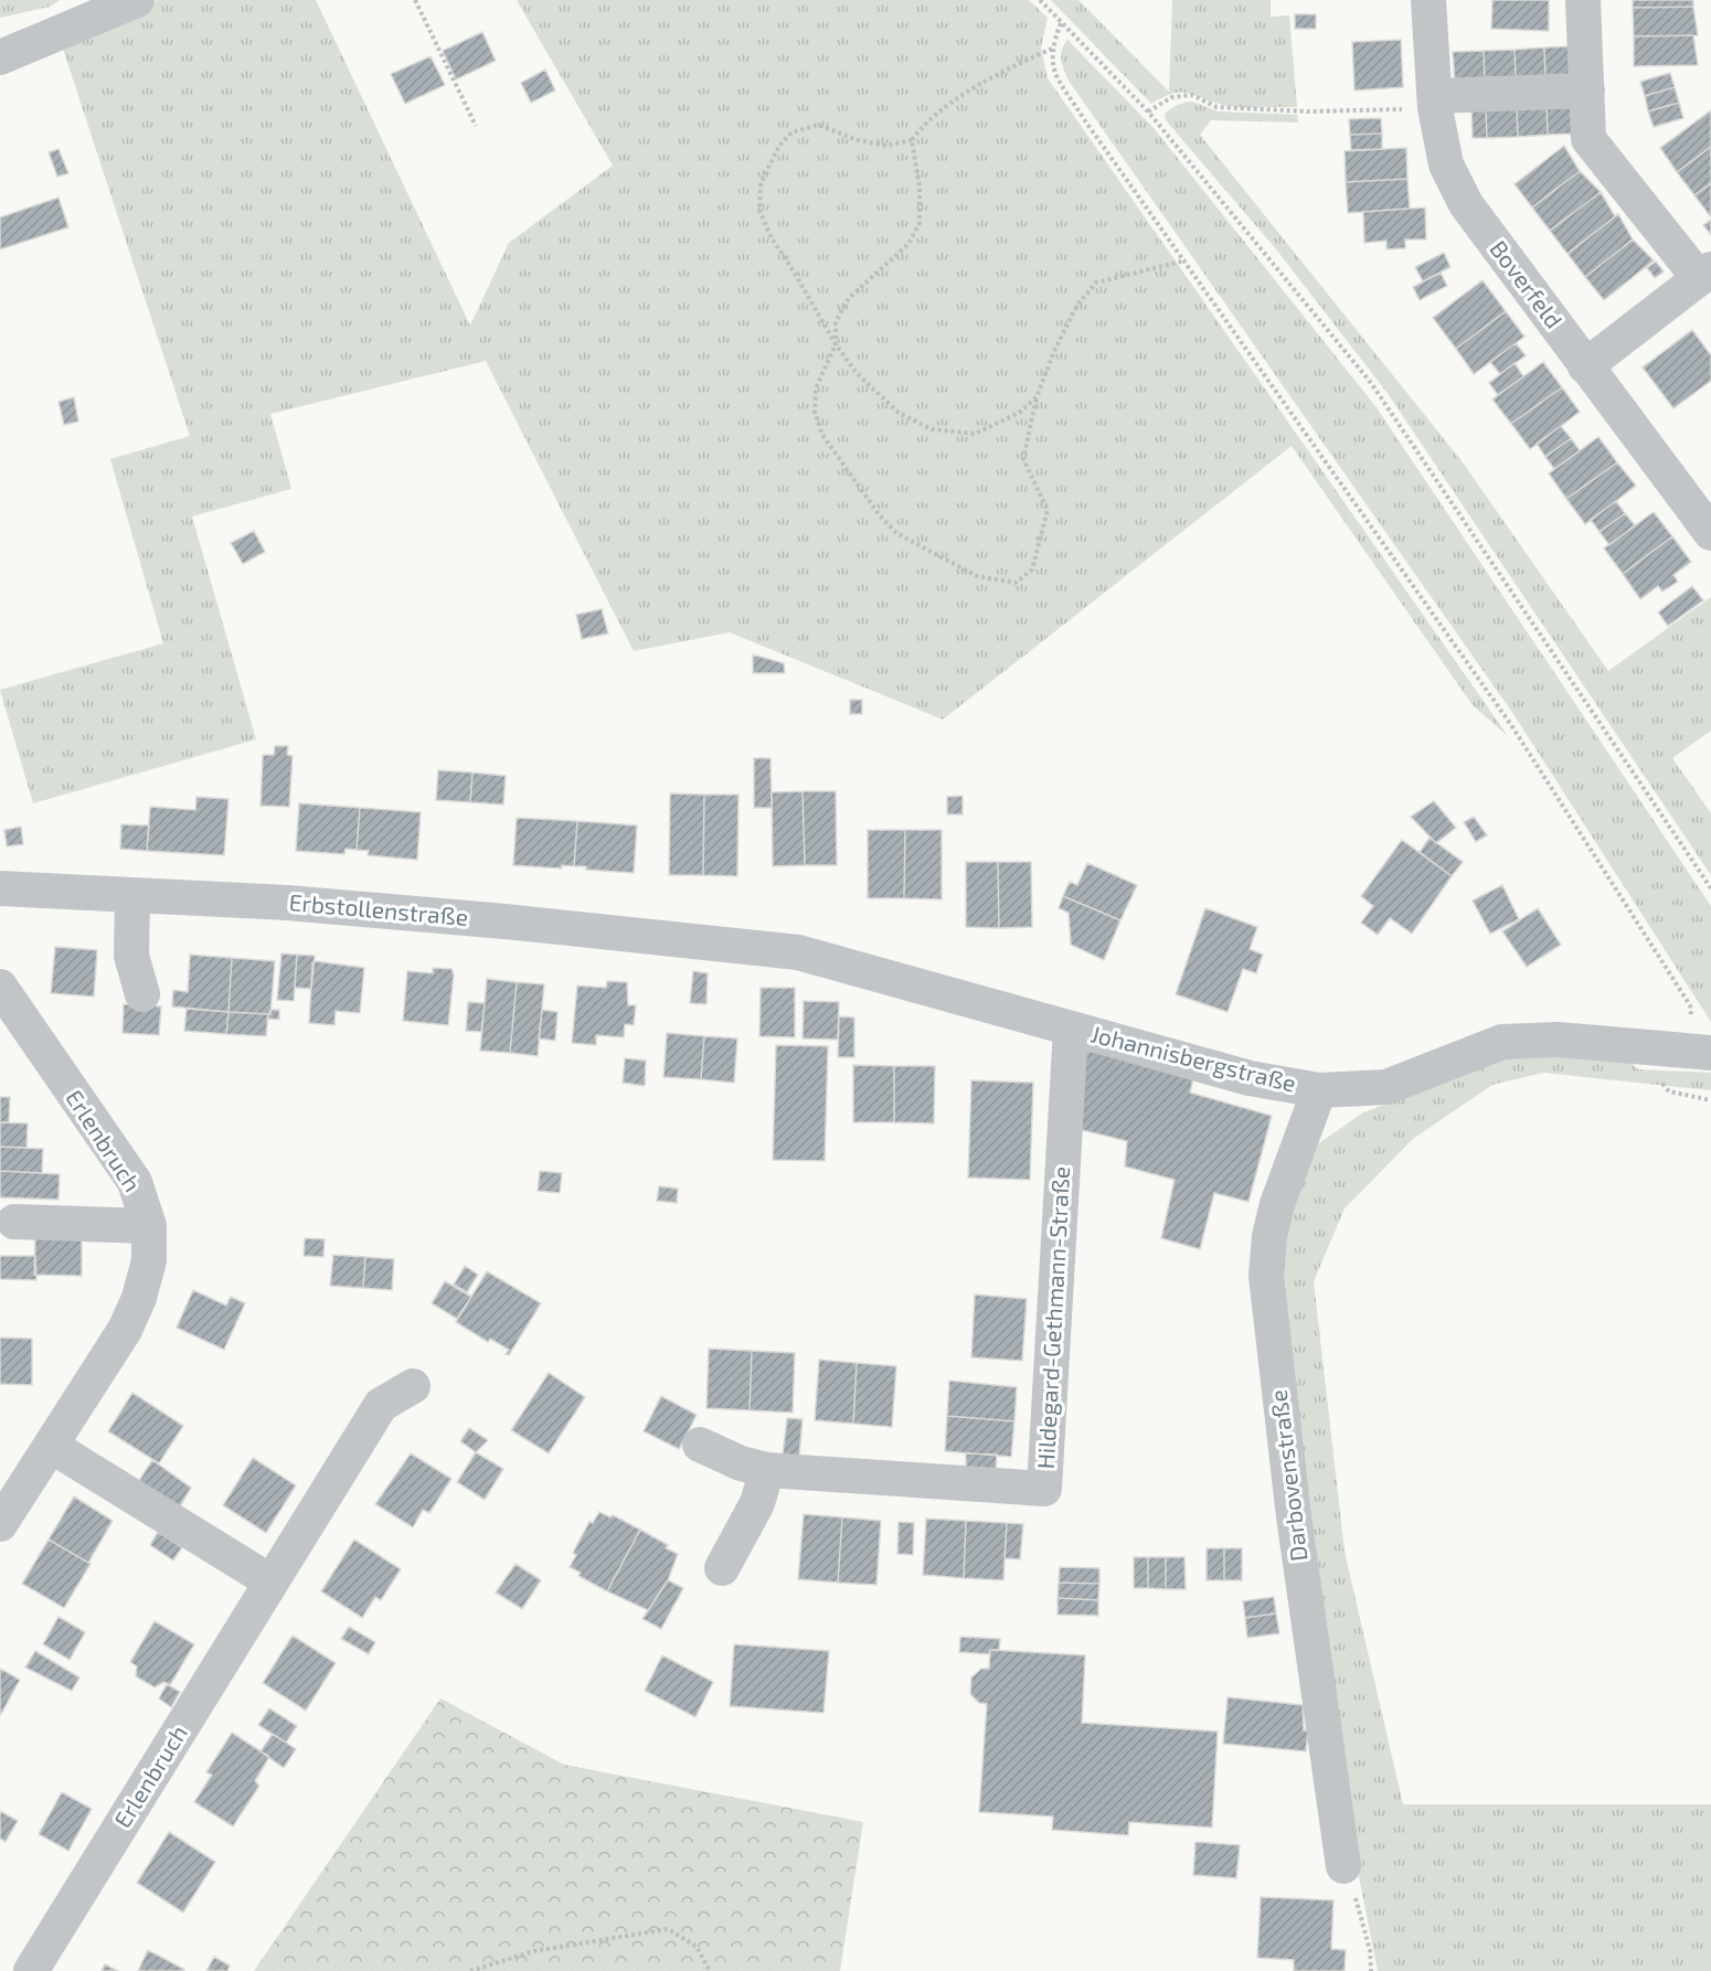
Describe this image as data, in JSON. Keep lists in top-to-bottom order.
{
  "streets": {
    "street": [
      "Boverfeld",
      "Erbstollenstraße",
      "Johannisbergstraße",
      "Erlenbruch",
      "Hildegard-Gethmann-Straße",
      "Darbovenstraße"
    ]
  },
  "crossings": [
    ["Erbstollenstraße", "Johannisbergstraße"],
    ["Johannisbergstraße", "Hildegard-Gethmann-Straße"],
    ["Johannisbergstraße", "Darbovenstraße"]
  ]
}
